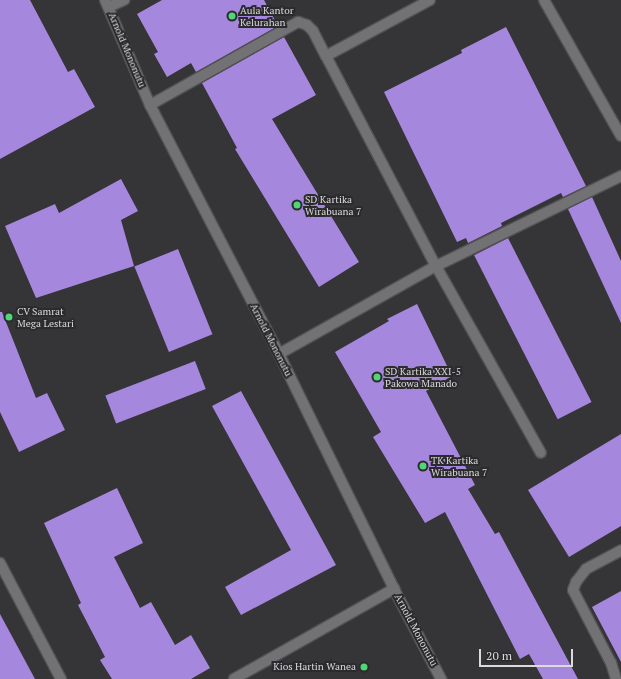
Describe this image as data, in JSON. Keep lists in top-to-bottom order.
{
  "streets": {
    "street": ["Arnold Mononutu"]
  },
  "places": [
    "Aula Kantor Kelurahan",
    "SD Kartika Wirabuana 7",
    "CV Samrat Mega Lestari",
    "SD Kartika XXI-5 Pakowa Manado",
    "TK Kartika Wirabuana 7",
    "Kios Hartin Wanea"
  ],
  "scale_bar": "20 m"
}
